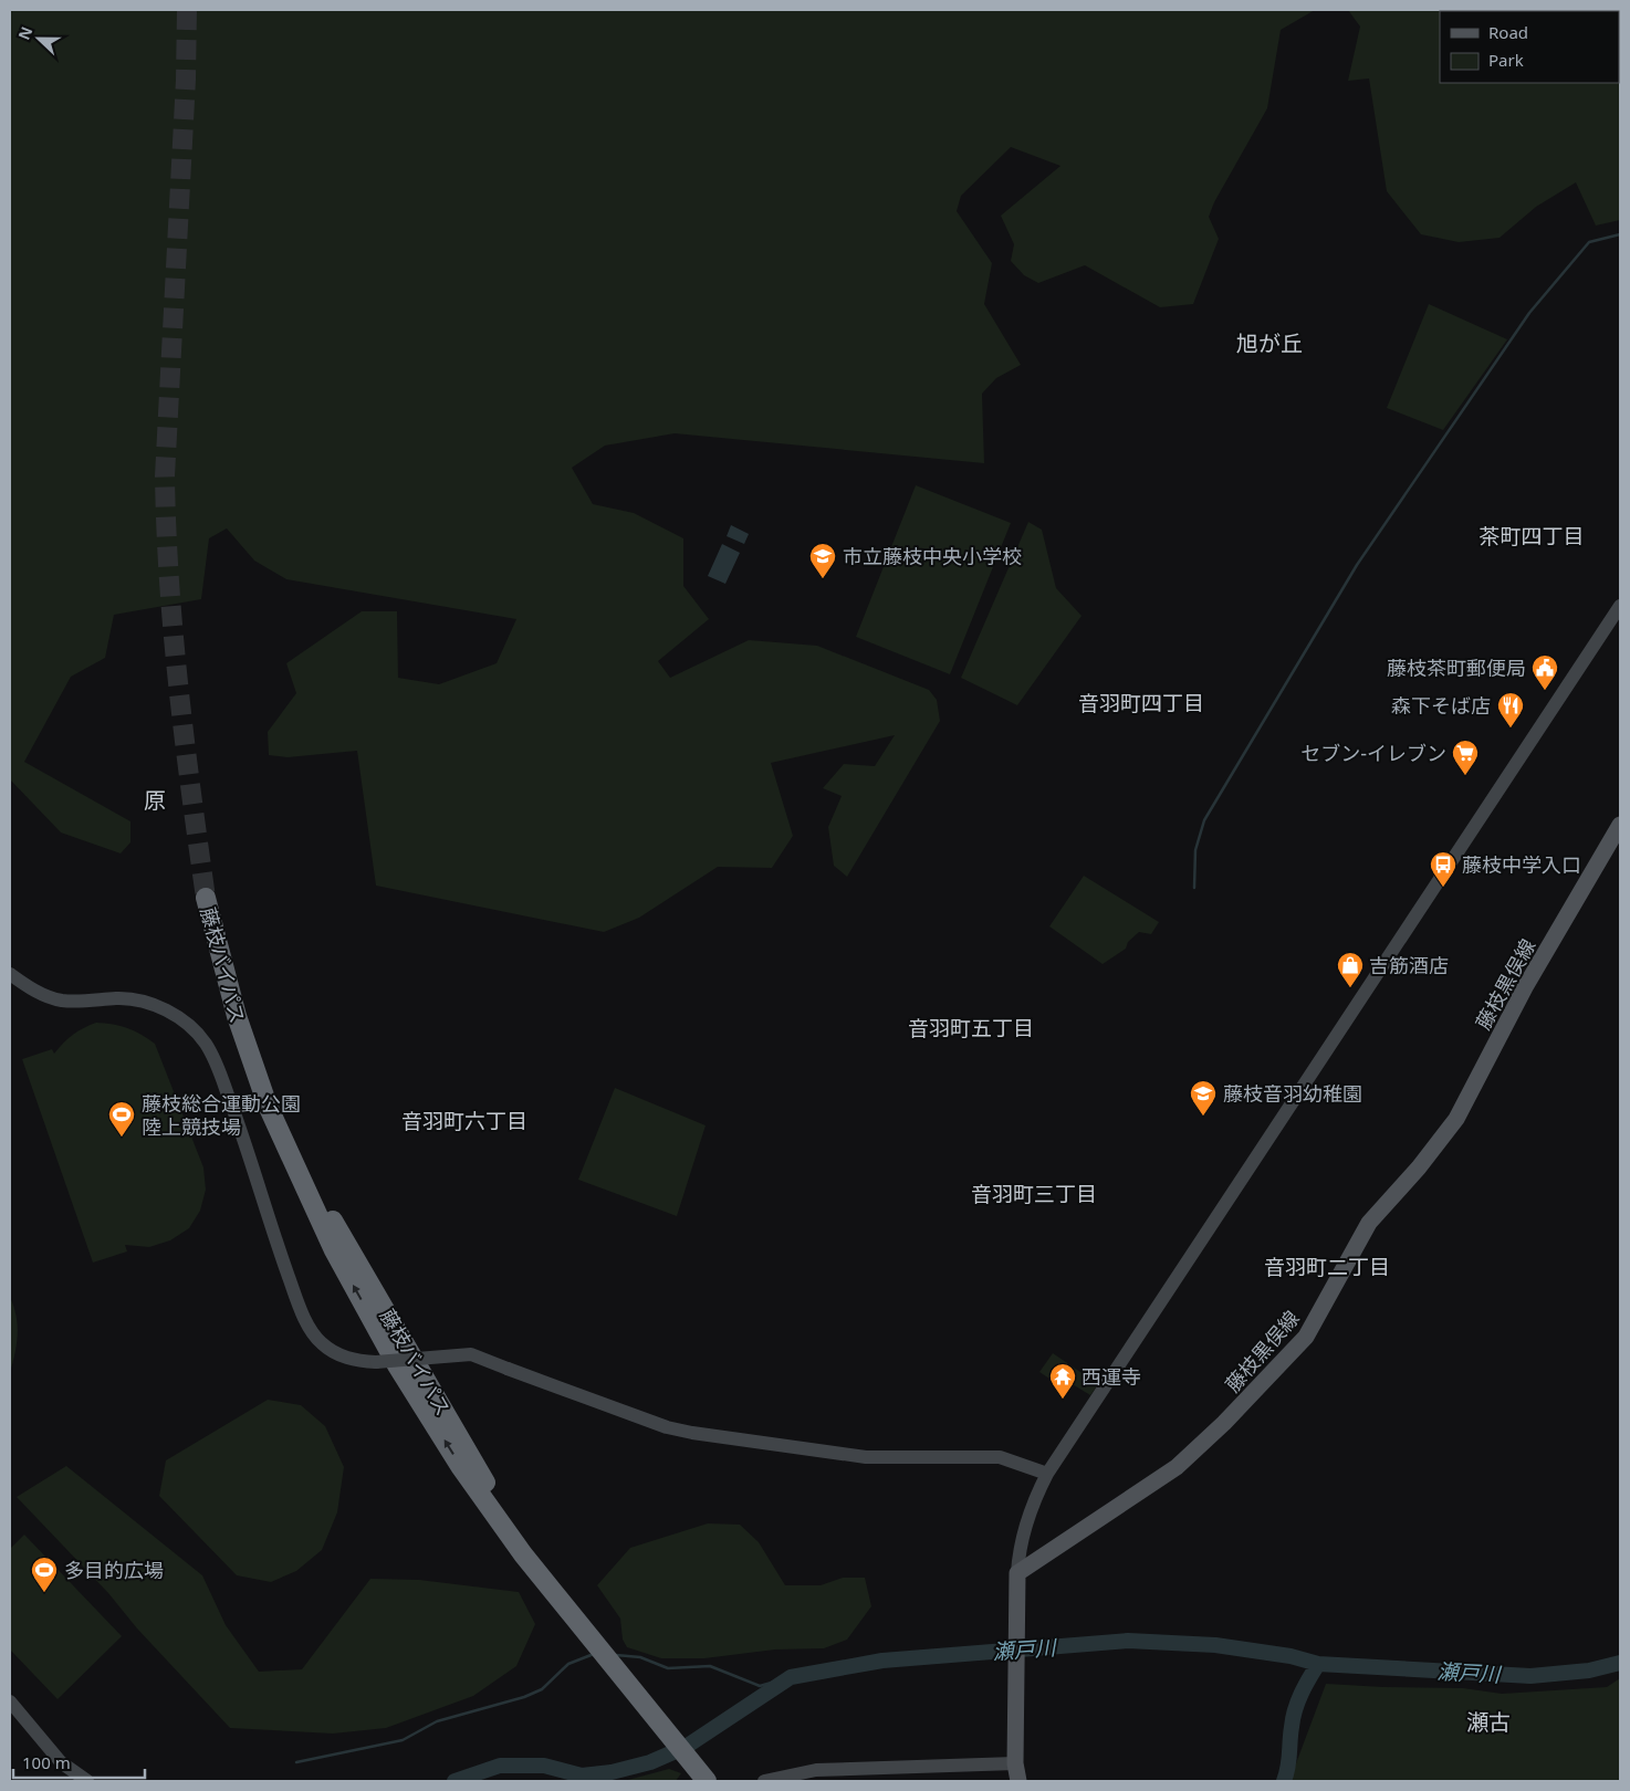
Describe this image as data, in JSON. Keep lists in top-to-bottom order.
{
  "streets": {
    "highway": ["藤枝バイパス"],
    "main road": ["藤枝黒俣線"]
  },
  "districts": [
    "旭が丘",
    "茶町四丁目",
    "音羽町四丁目",
    "原",
    "音羽町五丁目",
    "音羽町六丁目",
    "音羽町三丁目",
    "音羽町二丁目",
    "瀬古"
  ],
  "water": ["瀬戸川"],
  "places": {
    "school or university": ["市立藤枝中央小学校", "藤枝音羽幼稚園"],
    "public building": ["藤枝茶町郵便局"],
    "restaurant": ["森下そば店"],
    "supermarket": ["セブン-イレブン"],
    "bus stop": ["藤枝中学入口"],
    "shop": ["吉筋酒店"],
    "sports": ["藤枝総合運動公園 陸上競技場", "多目的広場"],
    "temple": ["西運寺"]
  },
  "legend": ["Road", "Park"],
  "scale_bar": "100 m",
  "north": "left"
}
